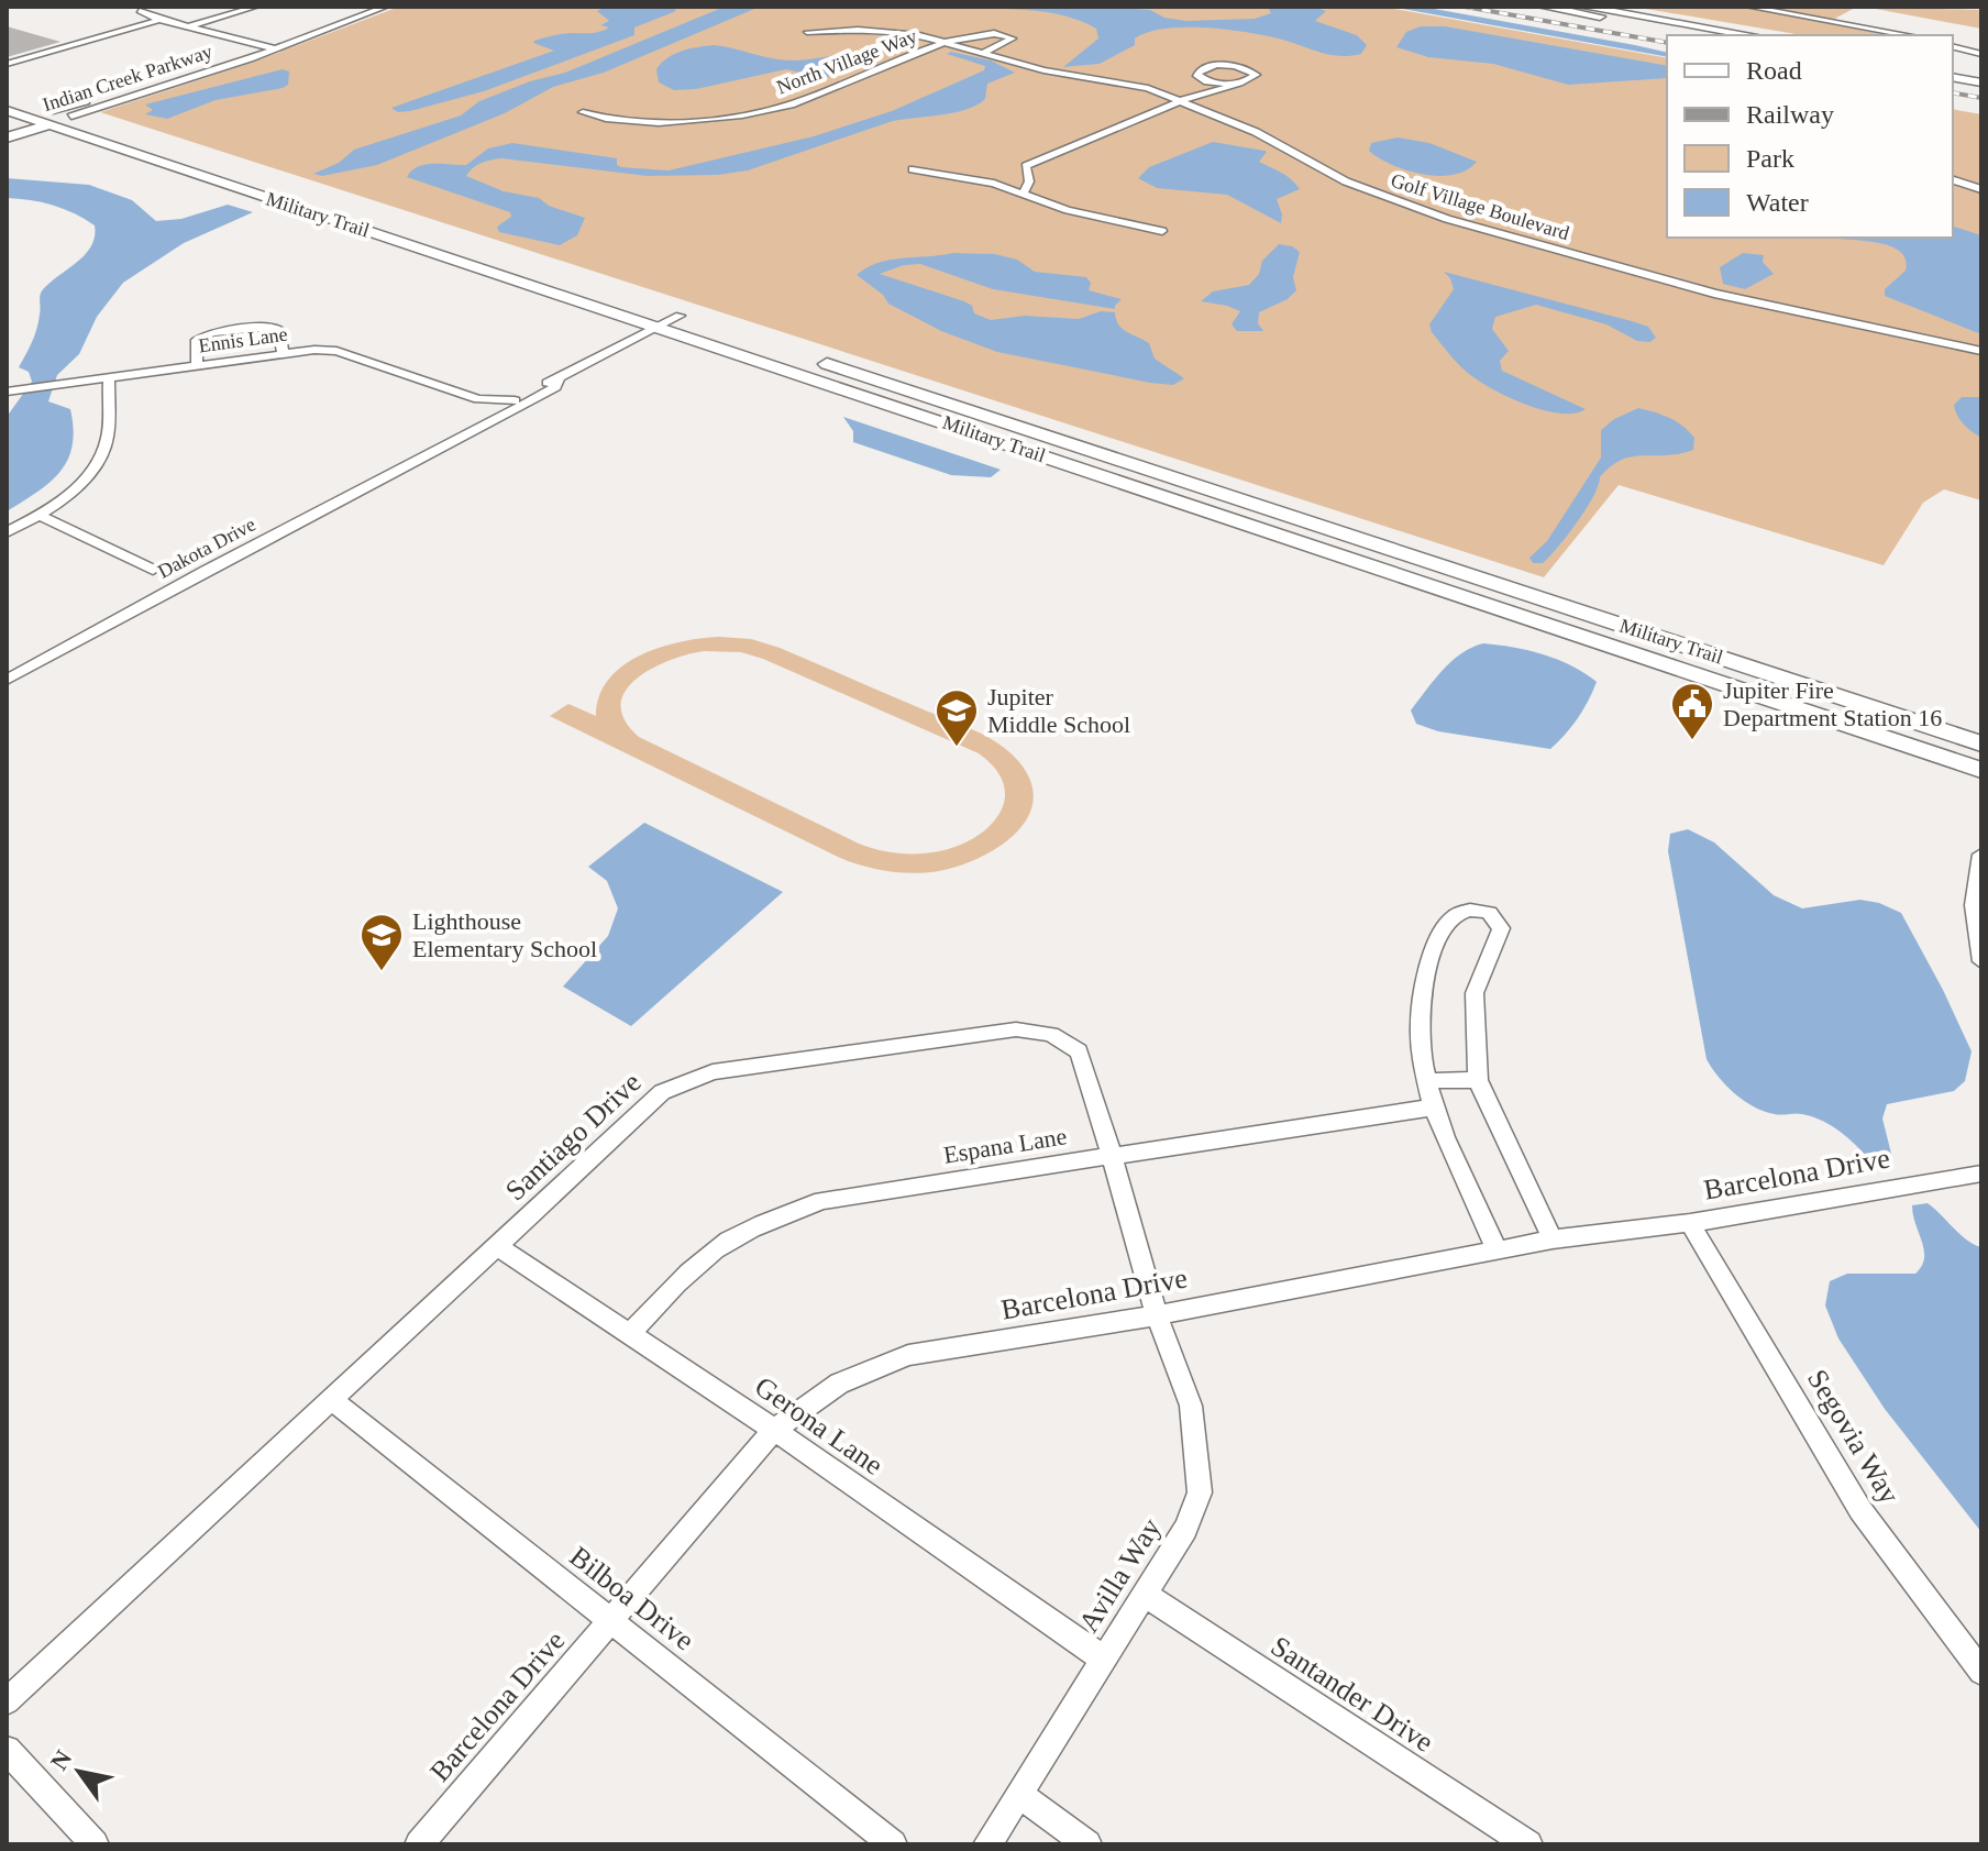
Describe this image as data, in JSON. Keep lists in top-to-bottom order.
{
  "streets": {
    "main road": ["Indian Creek Parkway", "Military Trail"],
    "street": [
      "North Village Way",
      "Golf Village Boulevard",
      "Ennis Lane",
      "Dakota Drive",
      "Santiago Drive",
      "Espana Lane",
      "Barcelona Drive",
      "Gerona Lane",
      "Segovia Way",
      "Avilla Way",
      "Bilboa Drive",
      "Santander Drive"
    ]
  },
  "crossings": [
    ["North Village Way", "Golf Village Boulevard"],
    ["Indian Creek Parkway", "Military Trail"],
    ["Military Trail", "Dakota Drive"],
    ["Ennis Lane", "Dakota Drive"],
    ["Santiago Drive", "Espana Lane"],
    ["Santiago Drive", "Barcelona Drive"],
    ["Santiago Drive", "Gerona Lane"],
    ["Santiago Drive", "Avilla Way"],
    ["Santiago Drive", "Bilboa Drive"],
    ["Espana Lane", "Gerona Lane"],
    ["Barcelona Drive", "Gerona Lane"],
    ["Barcelona Drive", "Segovia Way"],
    ["Barcelona Drive", "Avilla Way"],
    ["Barcelona Drive", "Bilboa Drive"],
    ["Gerona Lane", "Avilla Way"],
    ["Avilla Way", "Santander Drive"]
  ],
  "places": {
    "public building": ["Jupiter Fire Department Station 16"],
    "school or university": ["Jupiter Middle School", "Lighthouse Elementary School"]
  },
  "legend": [
    "Road",
    "Railway",
    "Park",
    "Water"
  ],
  "north": "top left"
}
